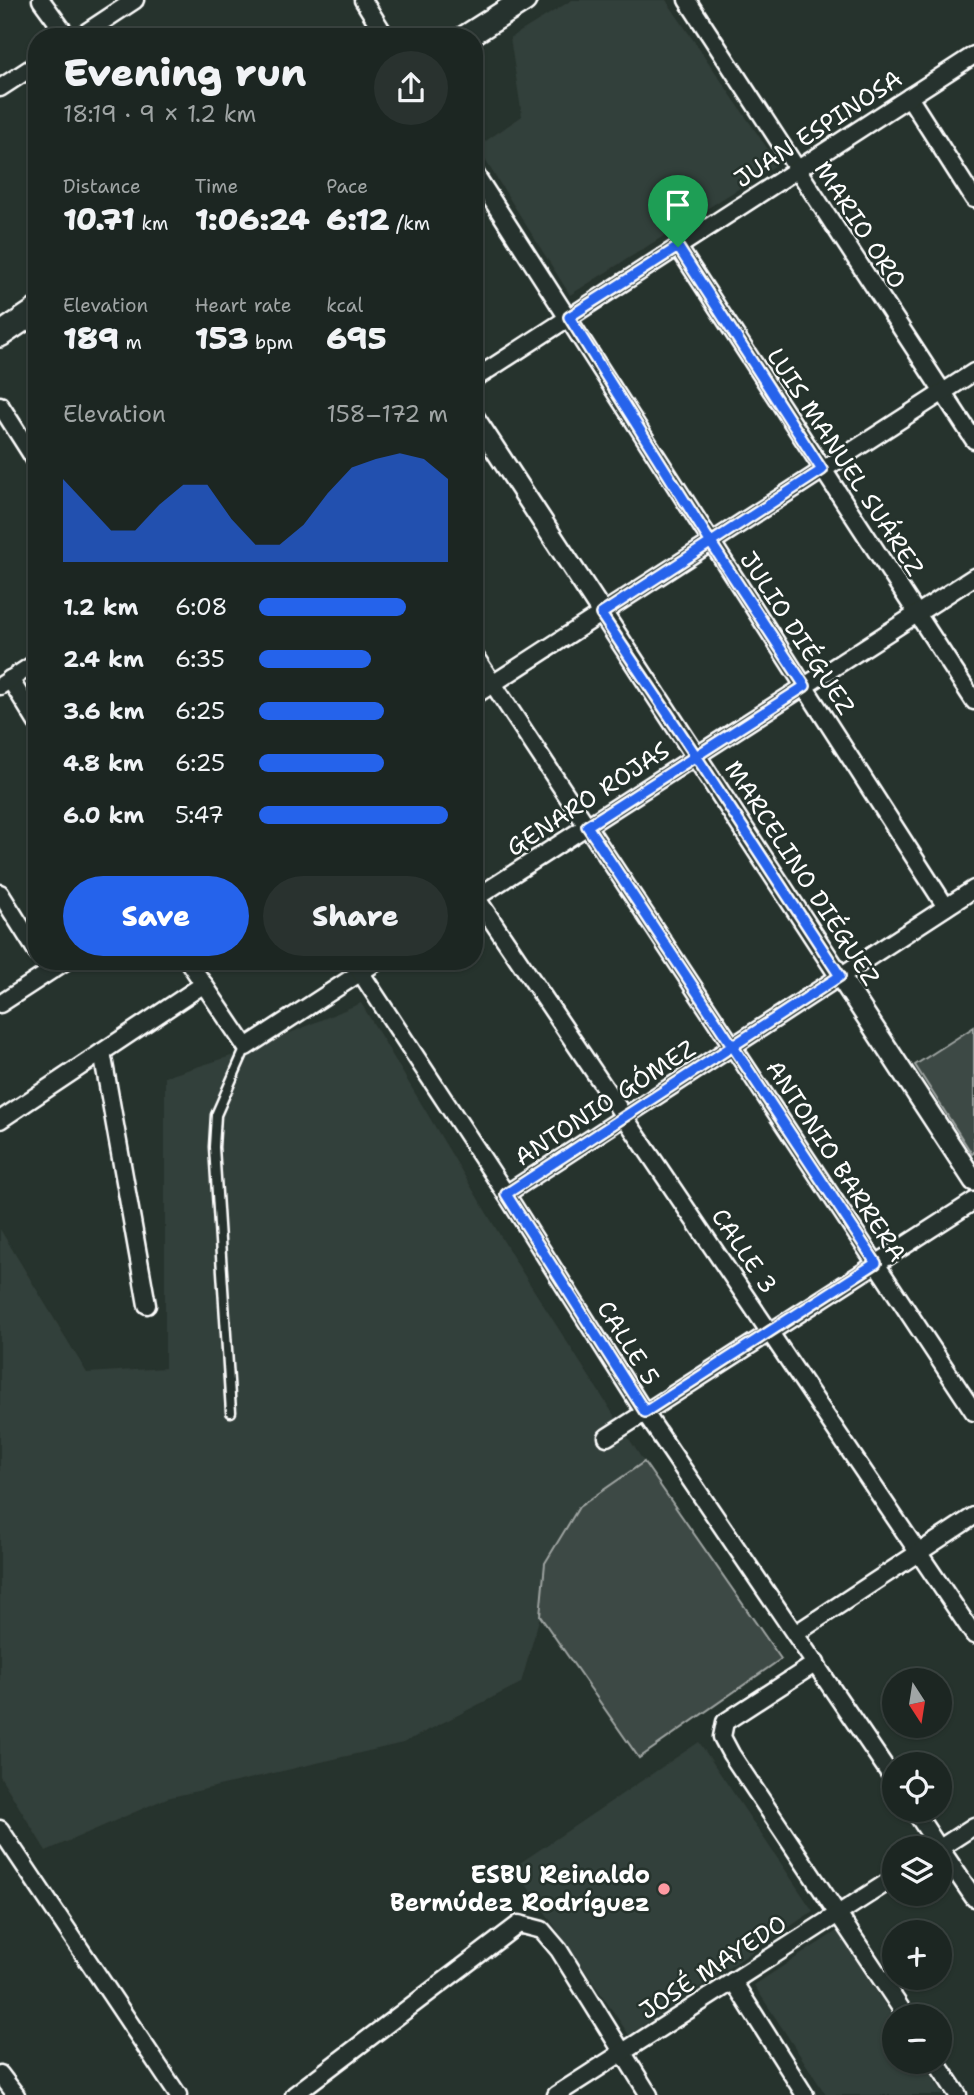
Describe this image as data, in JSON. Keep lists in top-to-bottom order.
{
  "streets": {
    "street": [
      "JUAN ESPINOSA",
      "MARIO ORO",
      "LUIS MANUEL SUÁREZ",
      "JULIO DIÉGUEZ",
      "GENARO ROJAS",
      "MARCELINO DIÉGUEZ",
      "ANTONIO GÓMEZ",
      "ANTONIO BARRERA",
      "CALLE 3",
      "CALLE 5",
      "JOSÉ MAYEDO"
    ]
  },
  "crossings": [
    ["JUAN ESPINOSA", "MARIO ORO"],
    ["JUAN ESPINOSA", "LUIS MANUEL SUÁREZ"],
    ["JUAN ESPINOSA", "JULIO DIÉGUEZ"],
    ["LUIS MANUEL SUÁREZ", "GENARO ROJAS"],
    ["JULIO DIÉGUEZ", "GENARO ROJAS"],
    ["JULIO DIÉGUEZ", "ANTONIO GÓMEZ"],
    ["GENARO ROJAS", "MARCELINO DIÉGUEZ"],
    ["GENARO ROJAS", "ANTONIO BARRERA"],
    ["MARCELINO DIÉGUEZ", "ANTONIO GÓMEZ"],
    ["ANTONIO GÓMEZ", "ANTONIO BARRERA"],
    ["ANTONIO GÓMEZ", "CALLE 3"],
    ["ANTONIO GÓMEZ", "CALLE 5"]
  ],
  "places": ["ESBU Reinaldo Bermúdez Rodríguez"],
  "north": "bottom",
  "page": {
    "heading": ["Evening run", "18:19 · 9 × 1.2 km"],
    "stats": [
      ["Distance", "10.71 km"],
      ["Time", "1:06:24"],
      ["Pace", "6:12 /km"],
      ["Elevation", "189 m"],
      ["Heart rate", "153 bpm"],
      ["kcal", "695"]
    ],
    "chart": ["Elevation", "158–172 m"],
    "list": [
      {
        "name": "1.2 km",
        "note": "6:08"
      },
      {
        "name": "2.4 km",
        "note": "6:35"
      },
      {
        "name": "3.6 km",
        "note": "6:25"
      },
      {
        "name": "4.8 km",
        "note": "6:25"
      },
      {
        "name": "6.0 km",
        "note": "5:47"
      }
    ],
    "buttons": ["Save", "Share"],
    "map_buttons": ["+", "−"]
  }
}
